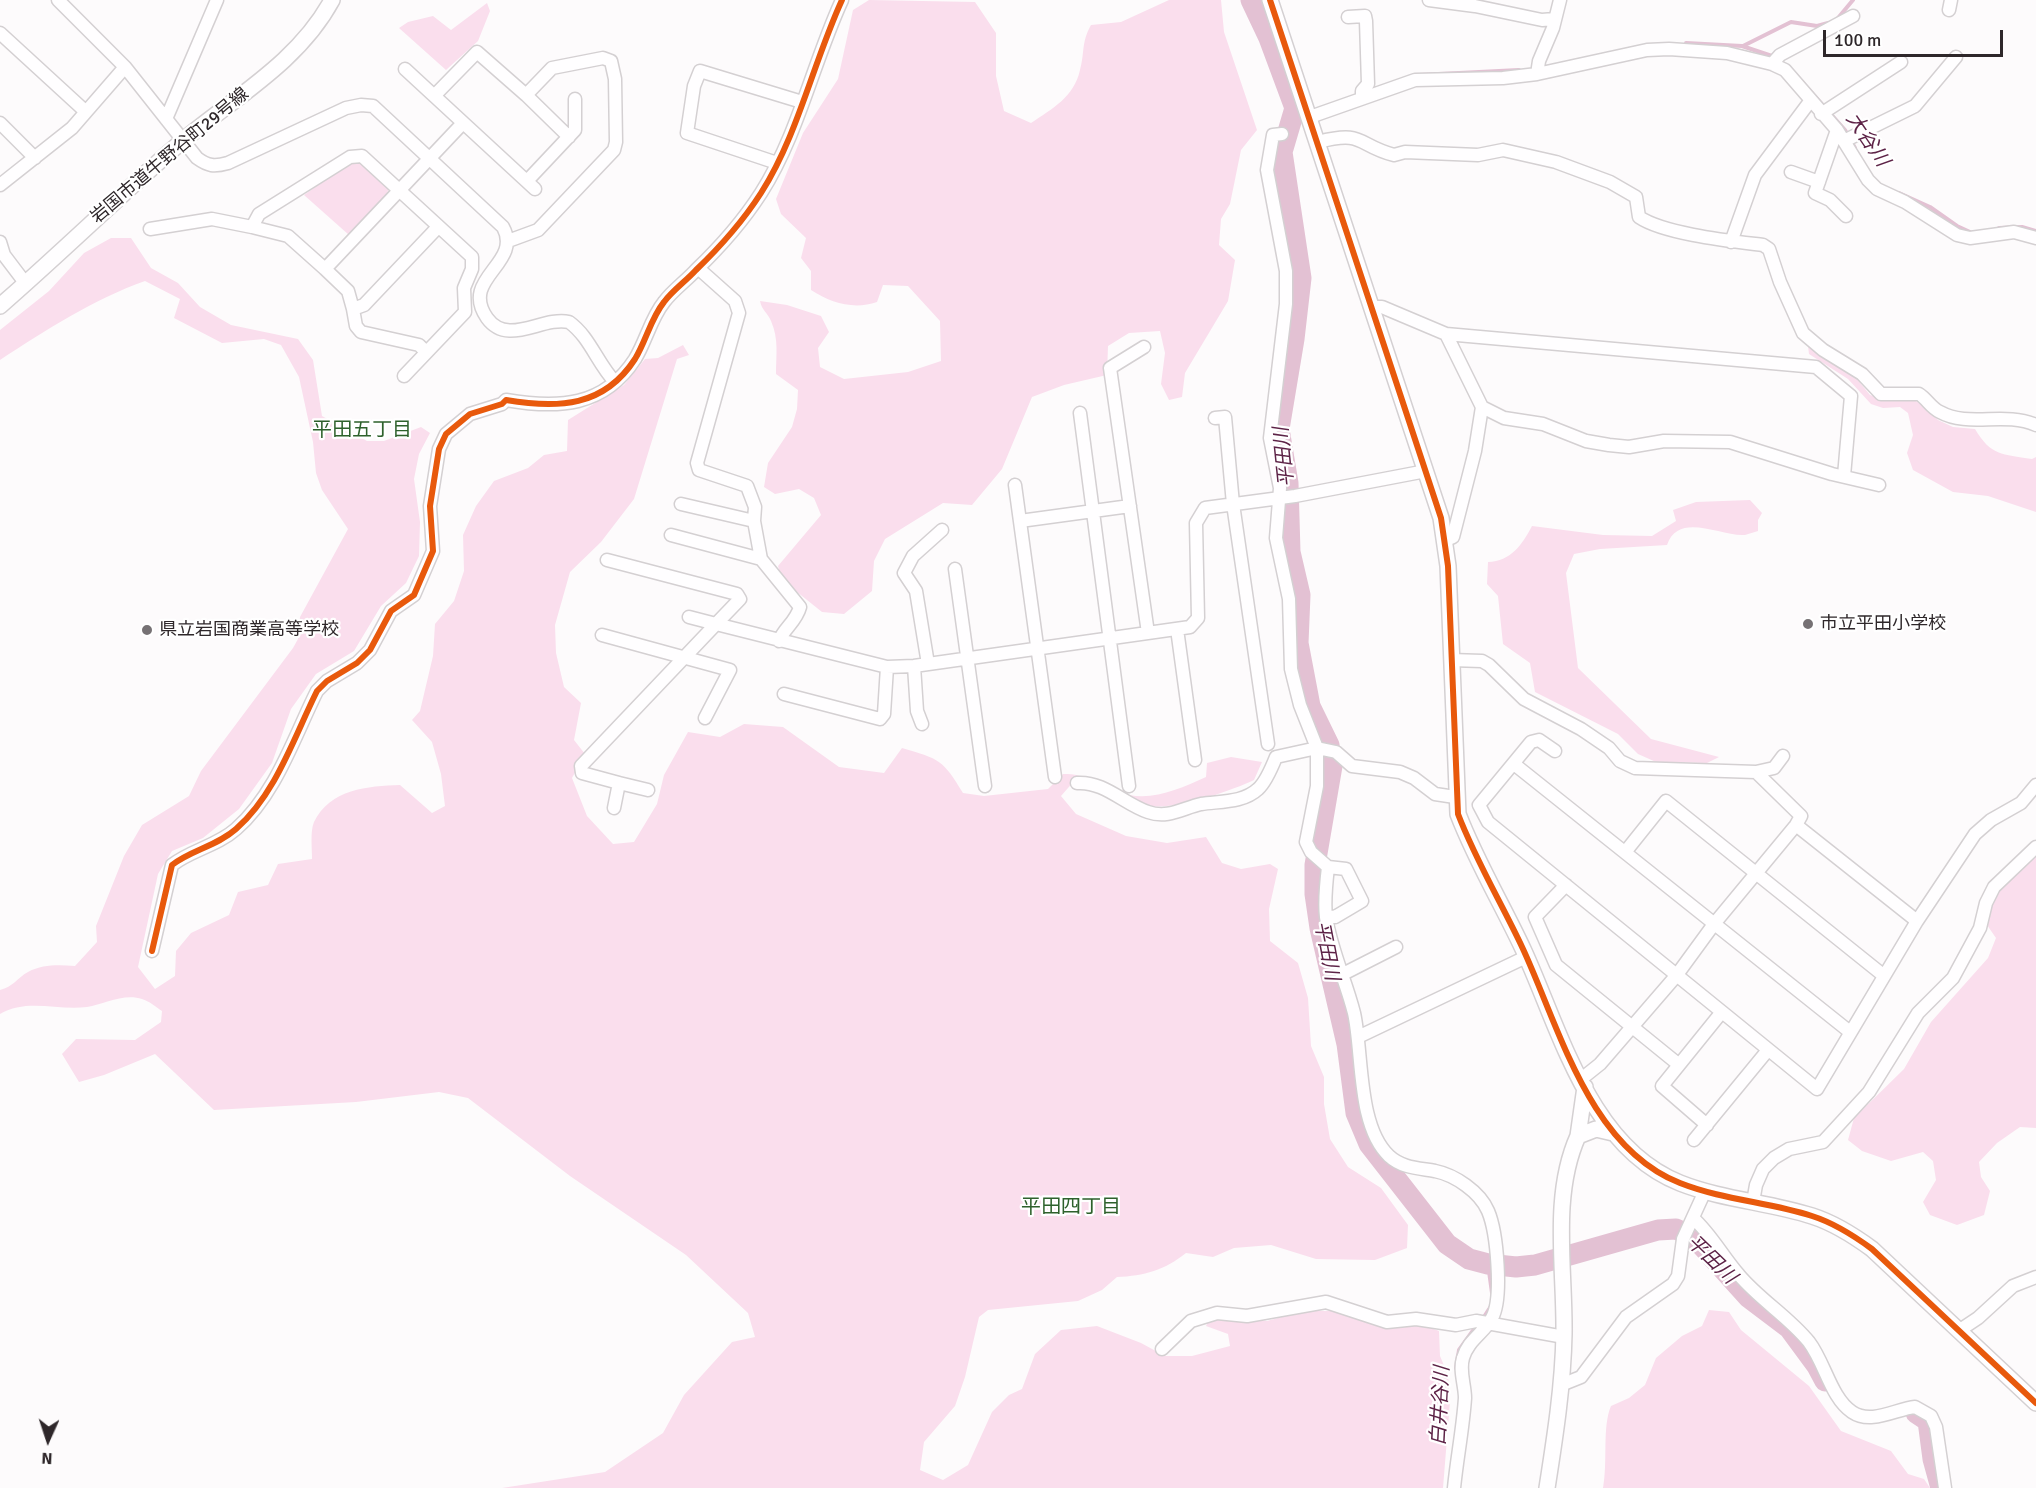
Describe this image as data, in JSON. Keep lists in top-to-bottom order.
{
  "streets": {
    "street": ["岩国市道牛野谷町29号線"]
  },
  "districts": ["平田五丁目", "平田四丁目"],
  "water": ["大谷川", "平田川", "白井谷川"],
  "places": ["市立平田小学校", "県立岩国商業高等学校"],
  "scale_bar": "100 m",
  "north": "bottom"
}
